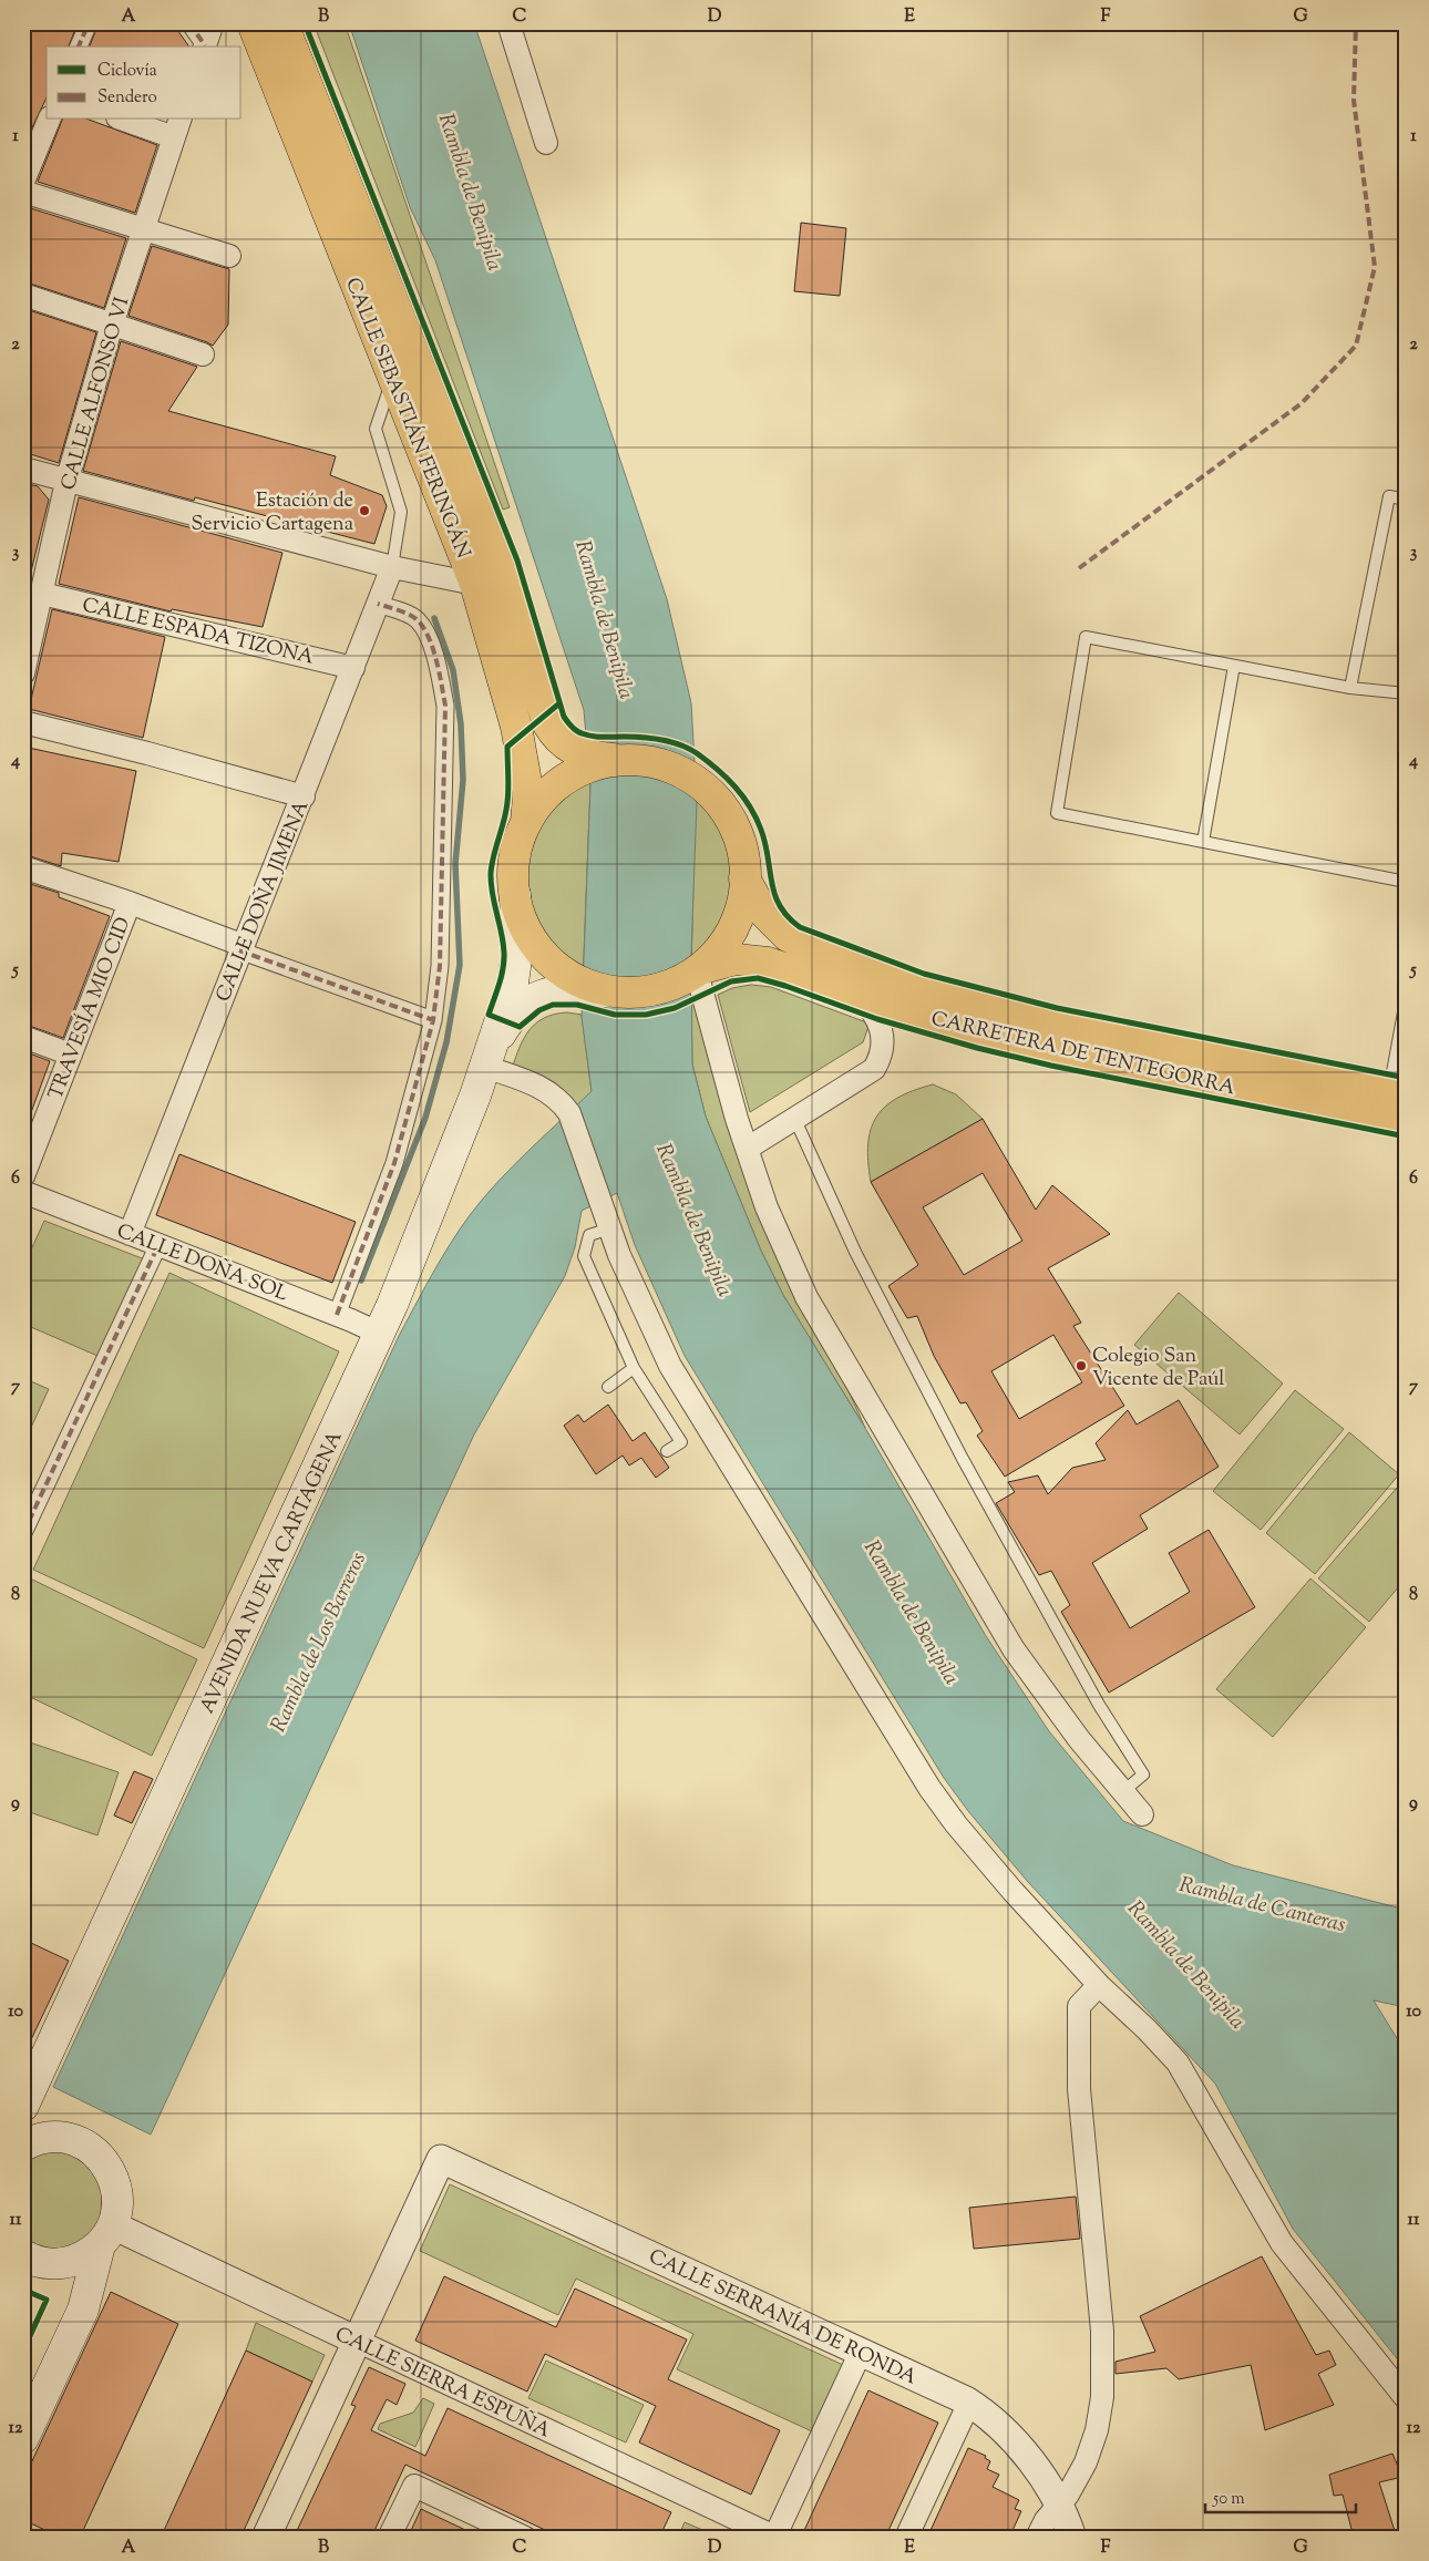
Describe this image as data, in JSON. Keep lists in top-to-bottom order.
{
  "streets": {
    "main road": ["CALLE SEBASTIÁN FERINGÁN", "CARRETERA DE TENTEGORRA", "AVENIDA NUEVA CARTAGENA"],
    "street": [
      "CALLE ALFONSO VI",
      "CALLE ESPADA TIZONA",
      "CALLE DOÑA JIMENA",
      "TRAVESÍA MIO CID",
      "CALLE DOÑA SOL",
      "CALLE SERRANÍA DE RONDA",
      "CALLE SIERRA ESPUÑA"
    ]
  },
  "crossings": [
    ["CALLE ALFONSO VI", "CALLE ESPADA TIZONA"],
    ["CALLE ESPADA TIZONA", "CALLE DOÑA JIMENA"],
    ["CALLE DOÑA JIMENA", "CALLE DOÑA SOL"],
    ["CARRETERA DE TENTEGORRA", "AVENIDA NUEVA CARTAGENA"],
    ["CALLE DOÑA SOL", "AVENIDA NUEVA CARTAGENA"],
    ["AVENIDA NUEVA CARTAGENA", "CALLE SIERRA ESPUÑA"],
    ["CALLE SERRANÍA DE RONDA", "CALLE SIERRA ESPUÑA"]
  ],
  "water": ["Rambla de Benipila", "Rambla de Los Barreros", "Rambla de Canteras"],
  "places": ["Estación de Servicio Cartagena", "Colegio San Vicente de Paúl"],
  "legend": ["Ciclovía", "Sendero"],
  "scale_bar": "50 m",
  "grid": {
    "columns": [
      "A",
      "B",
      "C",
      "D",
      "E",
      "F",
      "G"
    ],
    "rows": [
      "1",
      "2",
      "3",
      "4",
      "5",
      "6",
      "7",
      "8",
      "9",
      "10",
      "11",
      "12"
    ]
  }
}
